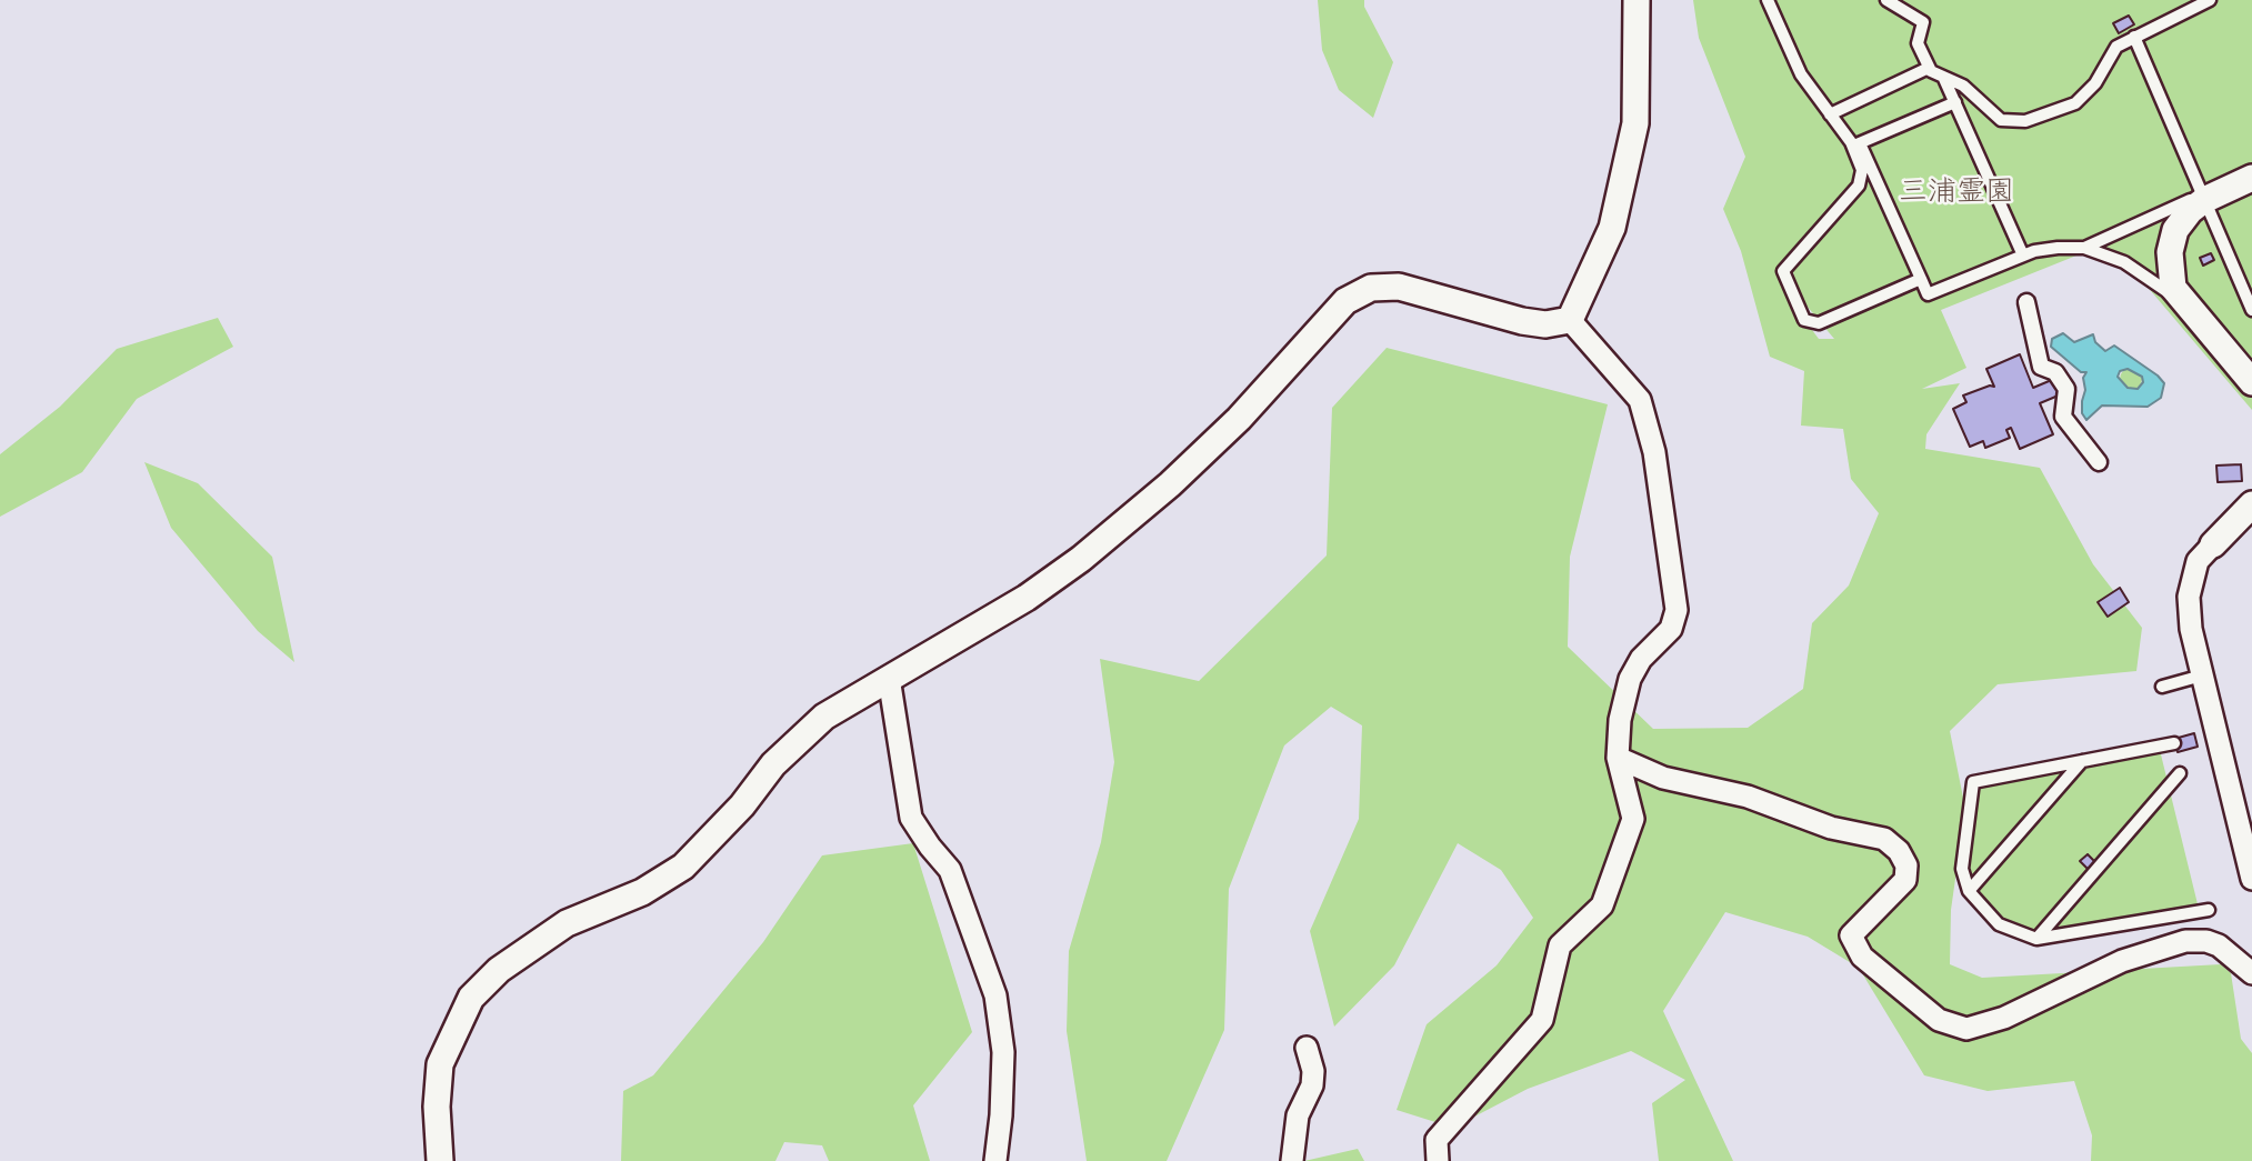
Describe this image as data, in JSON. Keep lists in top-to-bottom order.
{
  "parks": ["三浦霊園"]
}
